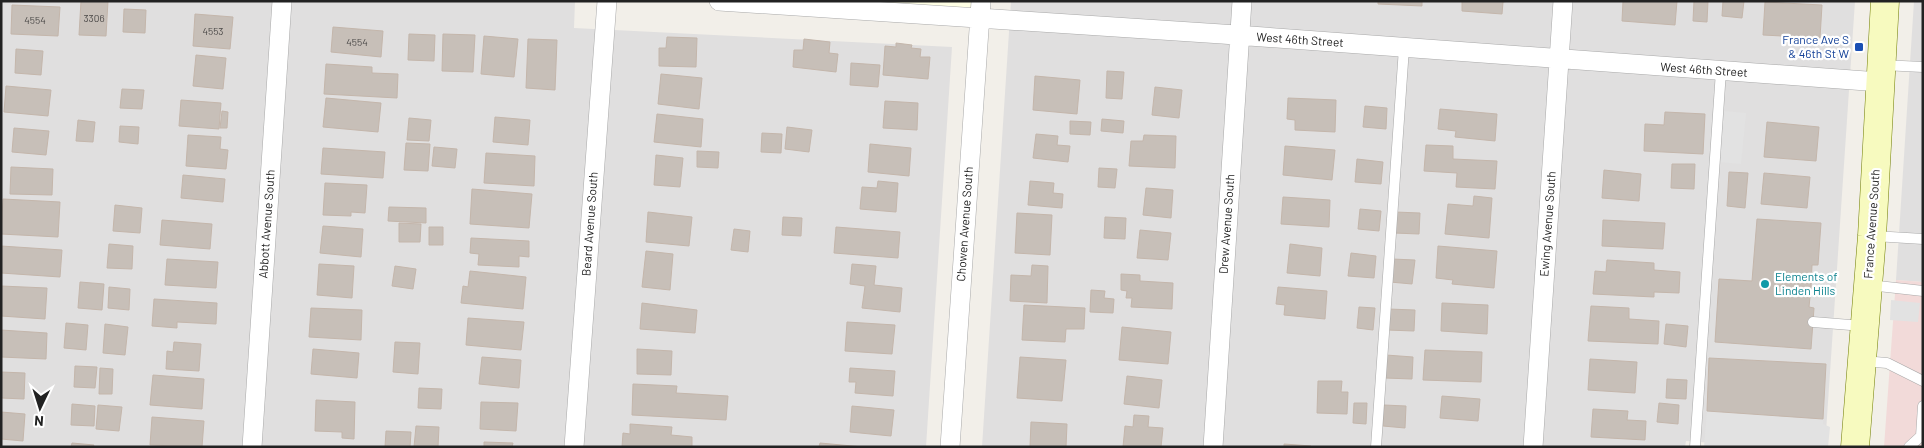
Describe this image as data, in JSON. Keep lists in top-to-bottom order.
{
  "streets": {
    "main road": ["France Avenue South"],
    "street": [
      "West 46th Street",
      "Abbott Avenue South",
      "Beard Avenue South",
      "Chowen Avenue South",
      "Drew Avenue South",
      "Ewing Avenue South"
    ]
  },
  "crossings": [
    ["West 46th Street", "Chowen Avenue South"],
    ["West 46th Street", "Drew Avenue South"],
    ["West 46th Street", "Ewing Avenue South"],
    ["West 46th Street", "France Avenue South"]
  ],
  "places": {
    "transit": ["France Ave S & 46th St W"],
    "other": ["Elements of Linden Hills"]
  },
  "house_numbers": [
    "3306",
    "4554",
    "4553",
    "4554"
  ],
  "north": "bottom"
}
